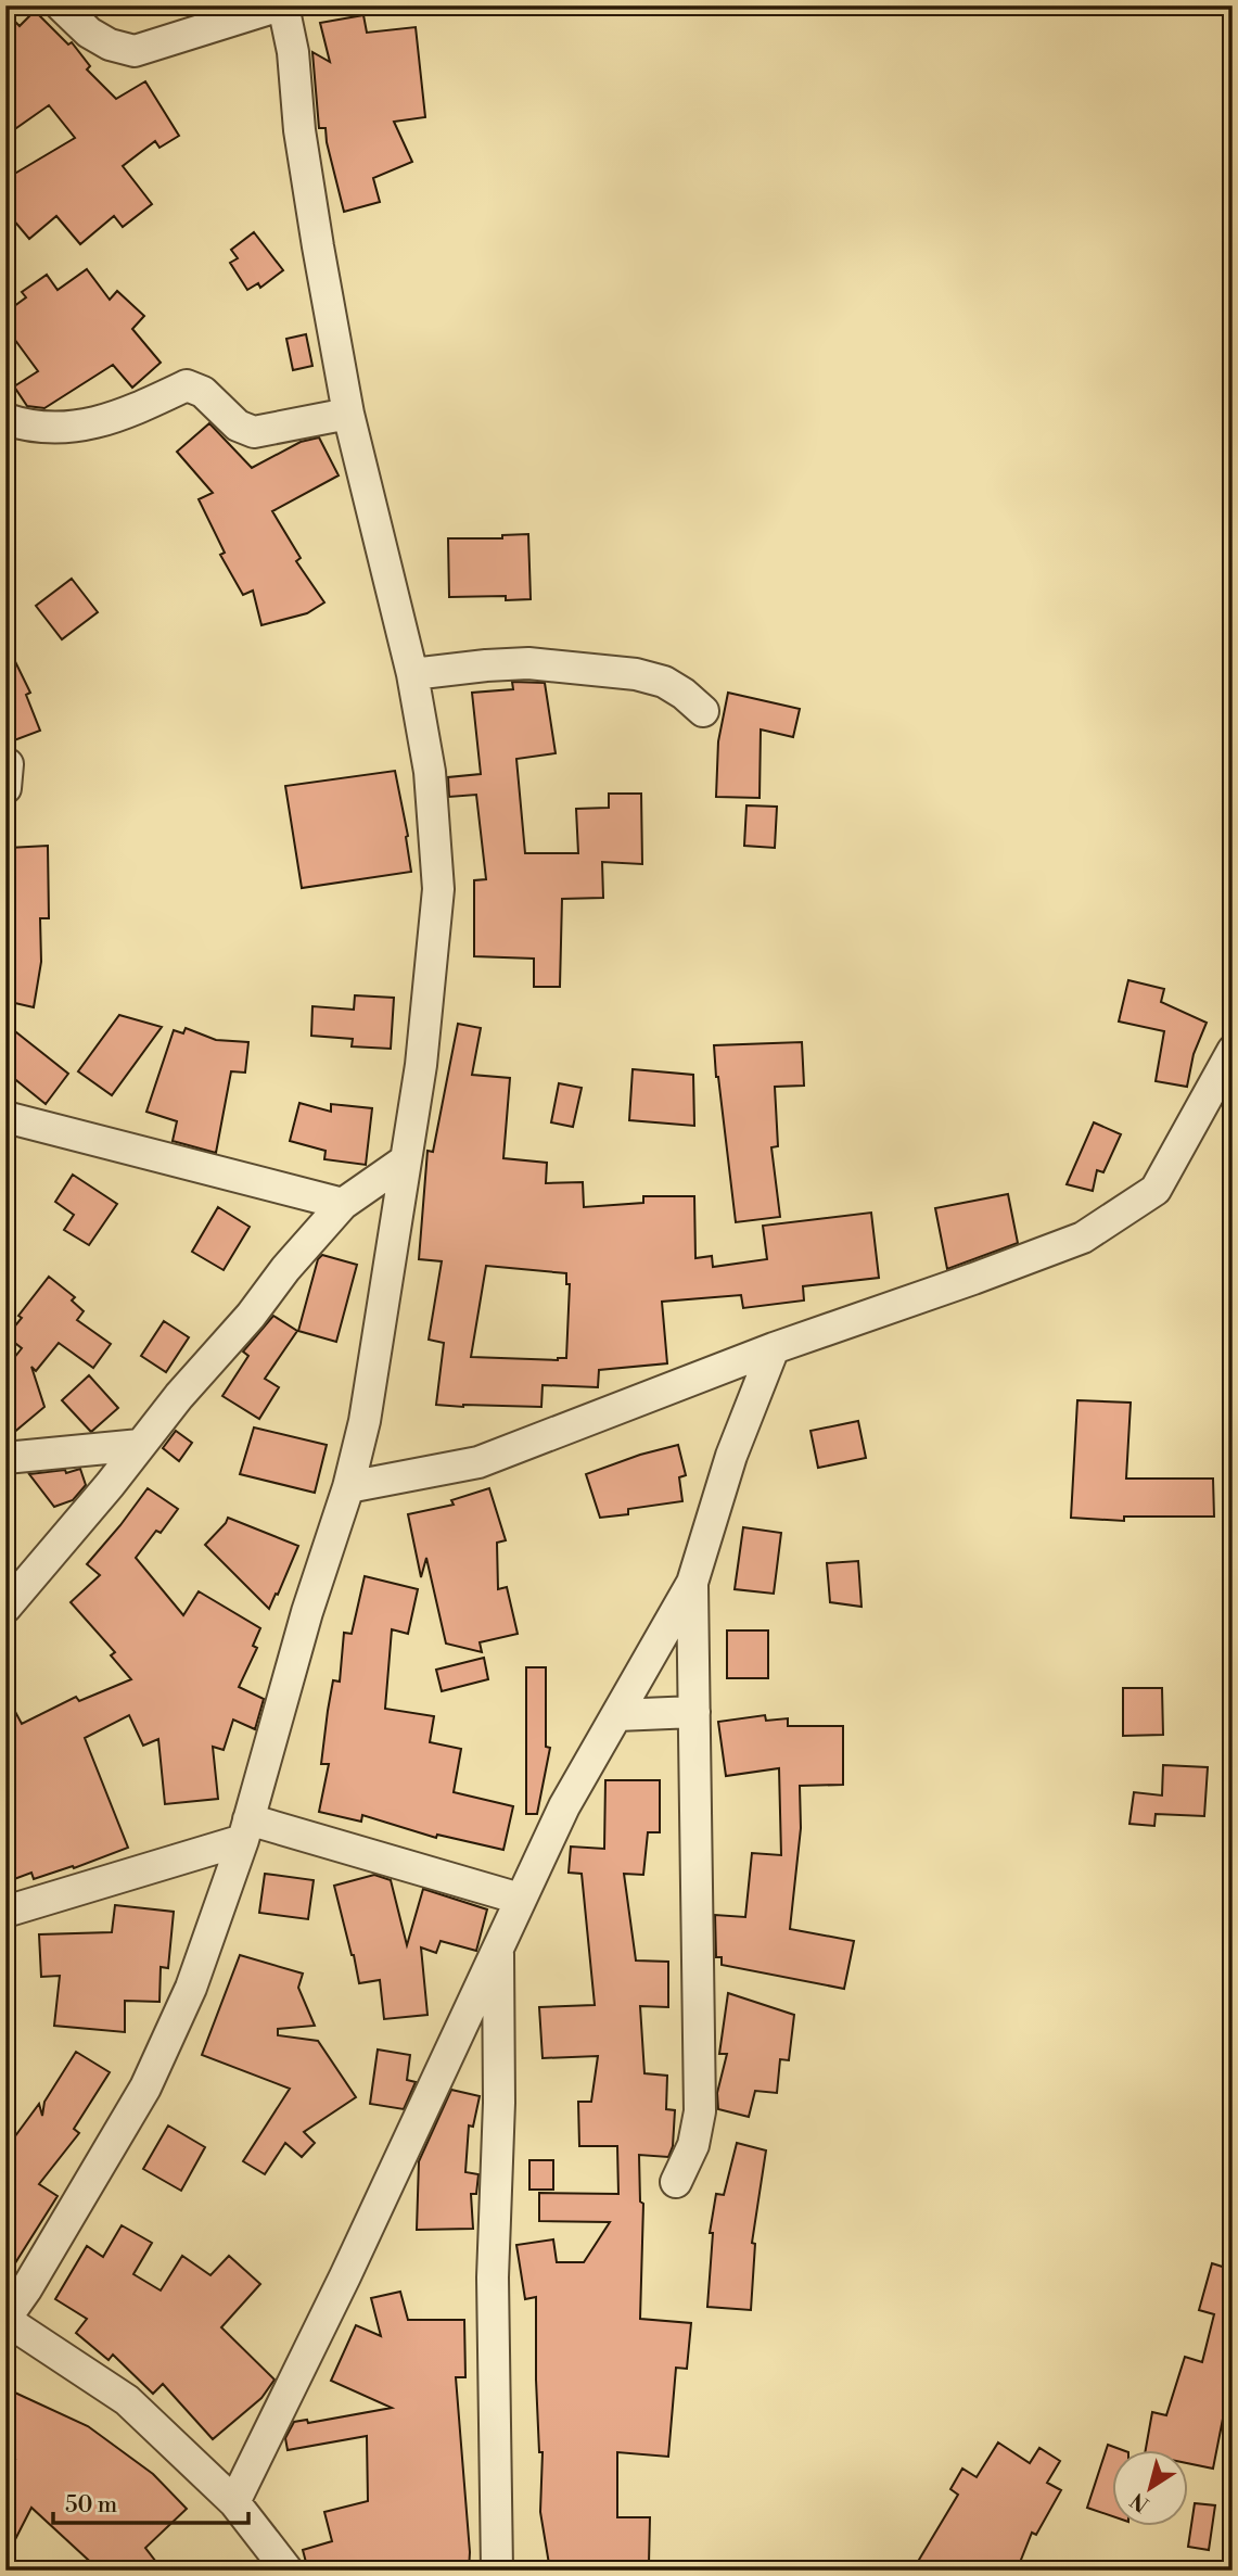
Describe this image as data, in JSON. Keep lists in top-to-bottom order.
{
  "scale_bar": "50 m",
  "north": "bottom left"
}
